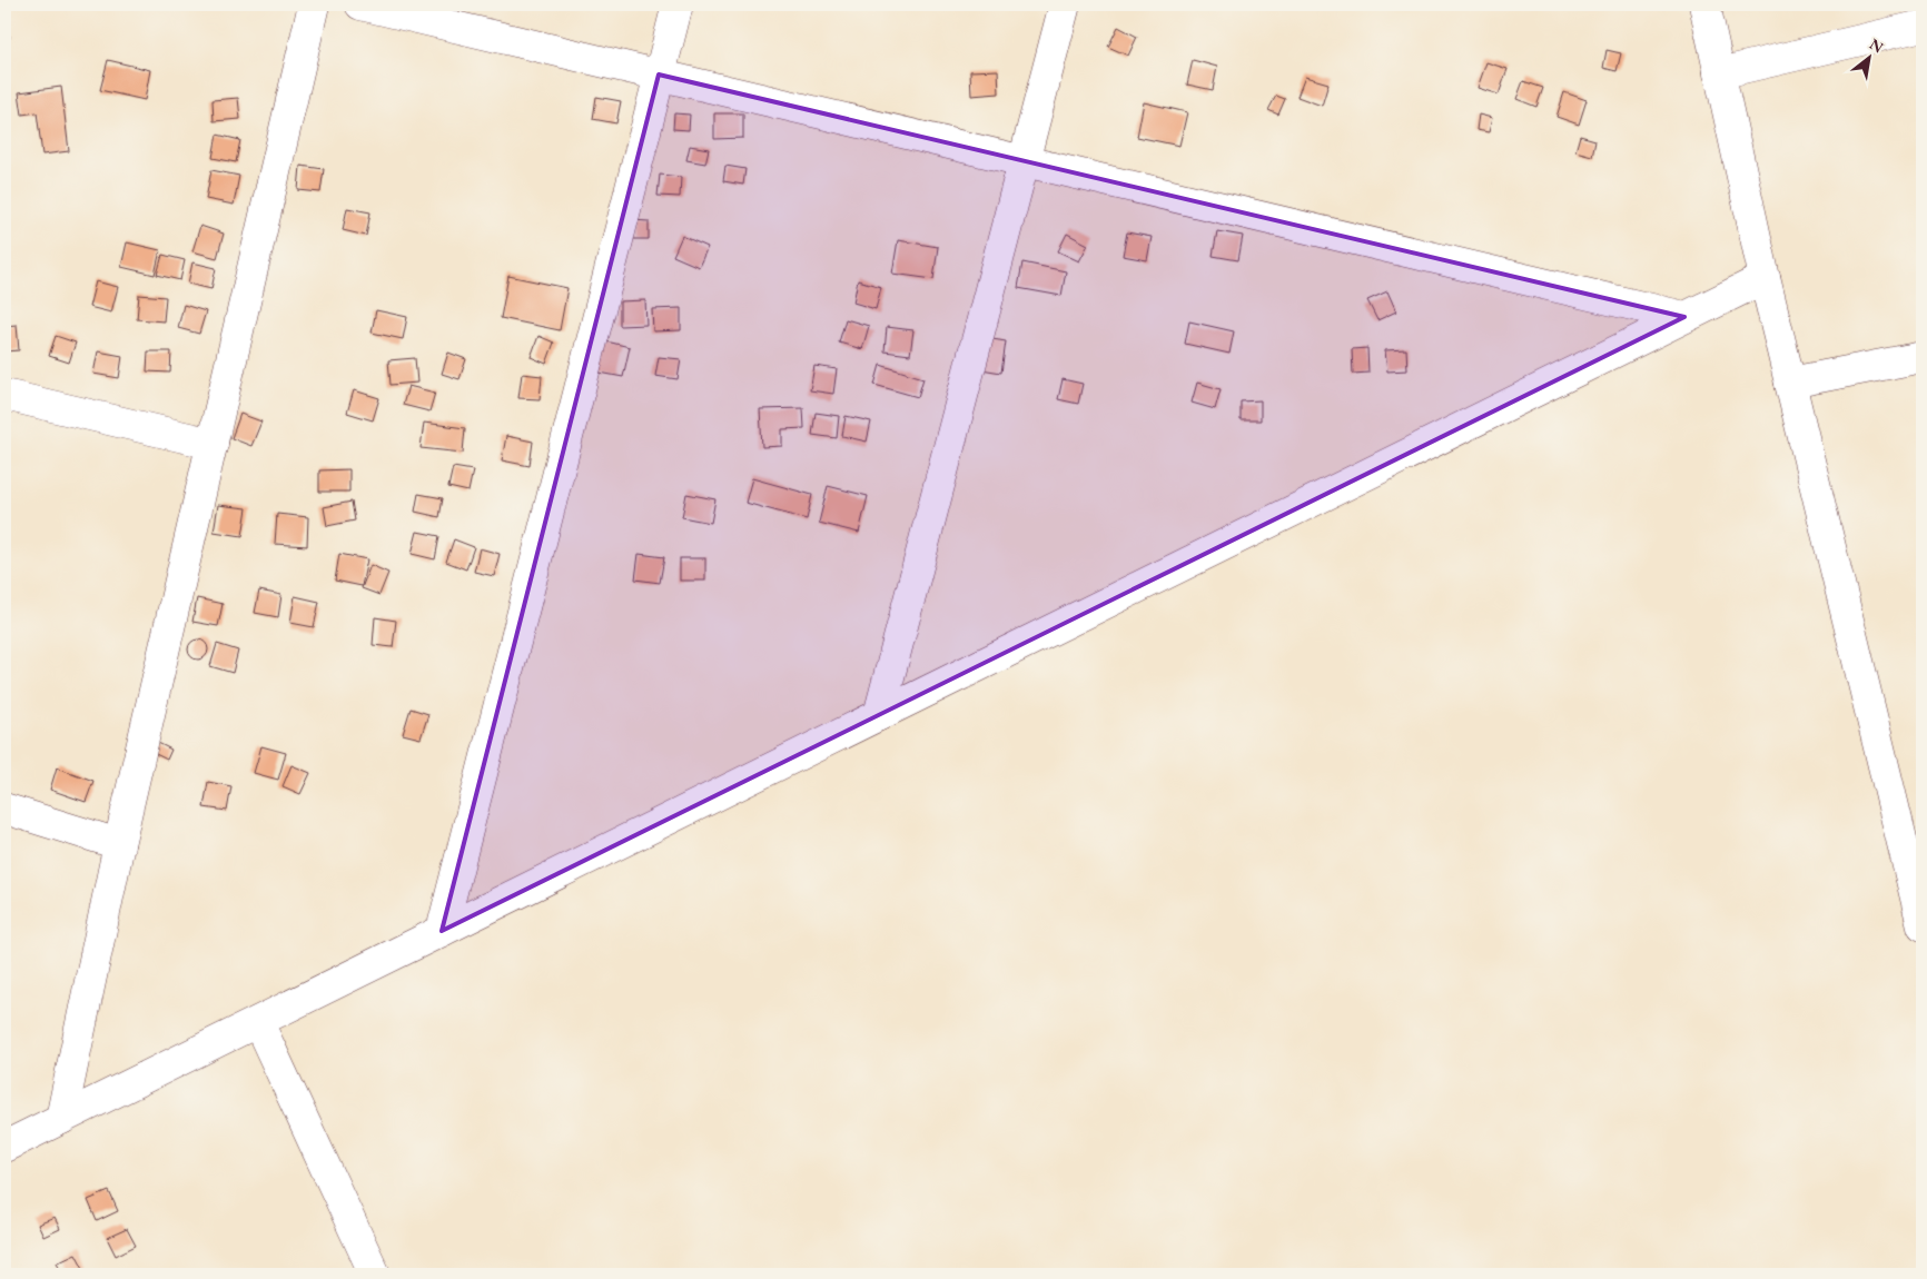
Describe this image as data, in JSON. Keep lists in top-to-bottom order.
{
  "north": "top right"
}
